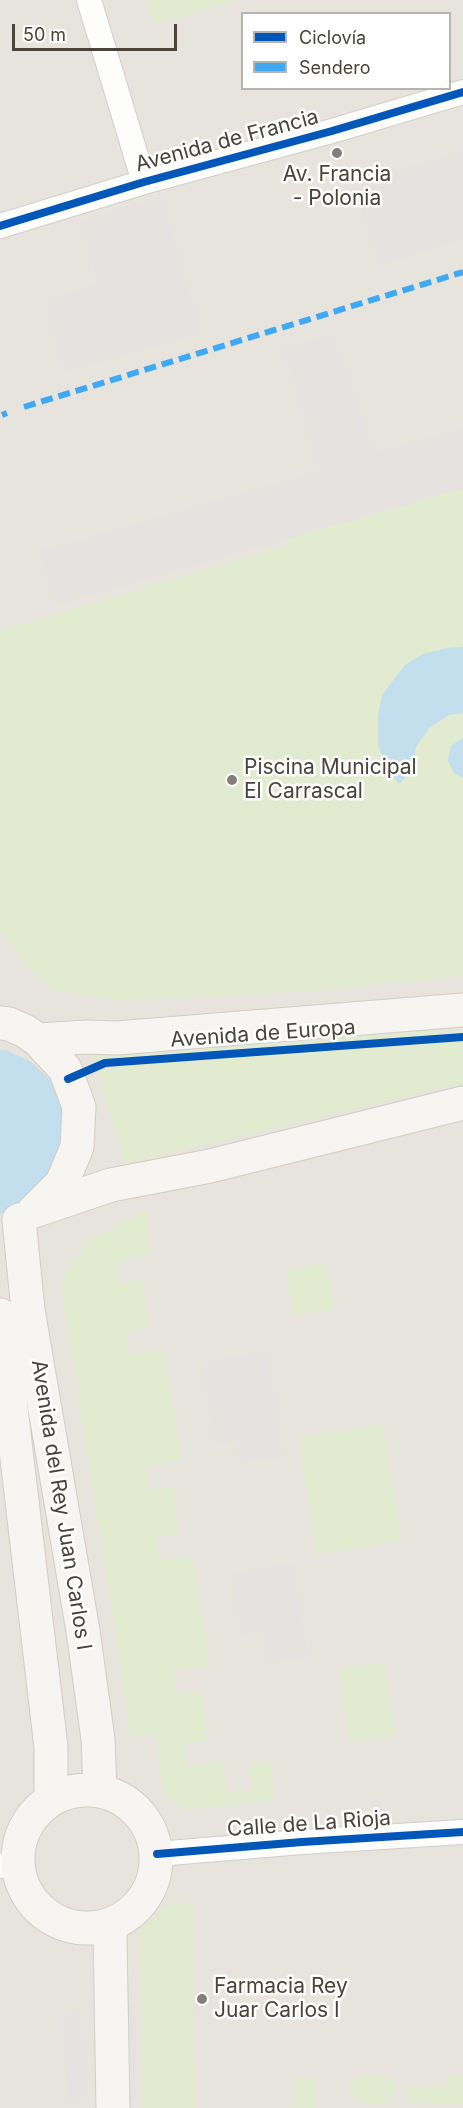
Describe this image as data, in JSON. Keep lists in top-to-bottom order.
{
  "streets": {
    "main road": ["Avenida de Europa", "Avenida del Rey Juan Carlos I"],
    "street": ["Avenida de Francia", "Calle de La Rioja"]
  },
  "crossings": [
    ["Avenida del Rey Juan Carlos I", "Calle de La Rioja"]
  ],
  "places": ["Av. Francia - Polonia", "Piscina Municipal El Carrascal", "Farmacia Rey Juar Carlos I"],
  "legend": ["Ciclovía", "Sendero"],
  "scale_bar": "50 m"
}
